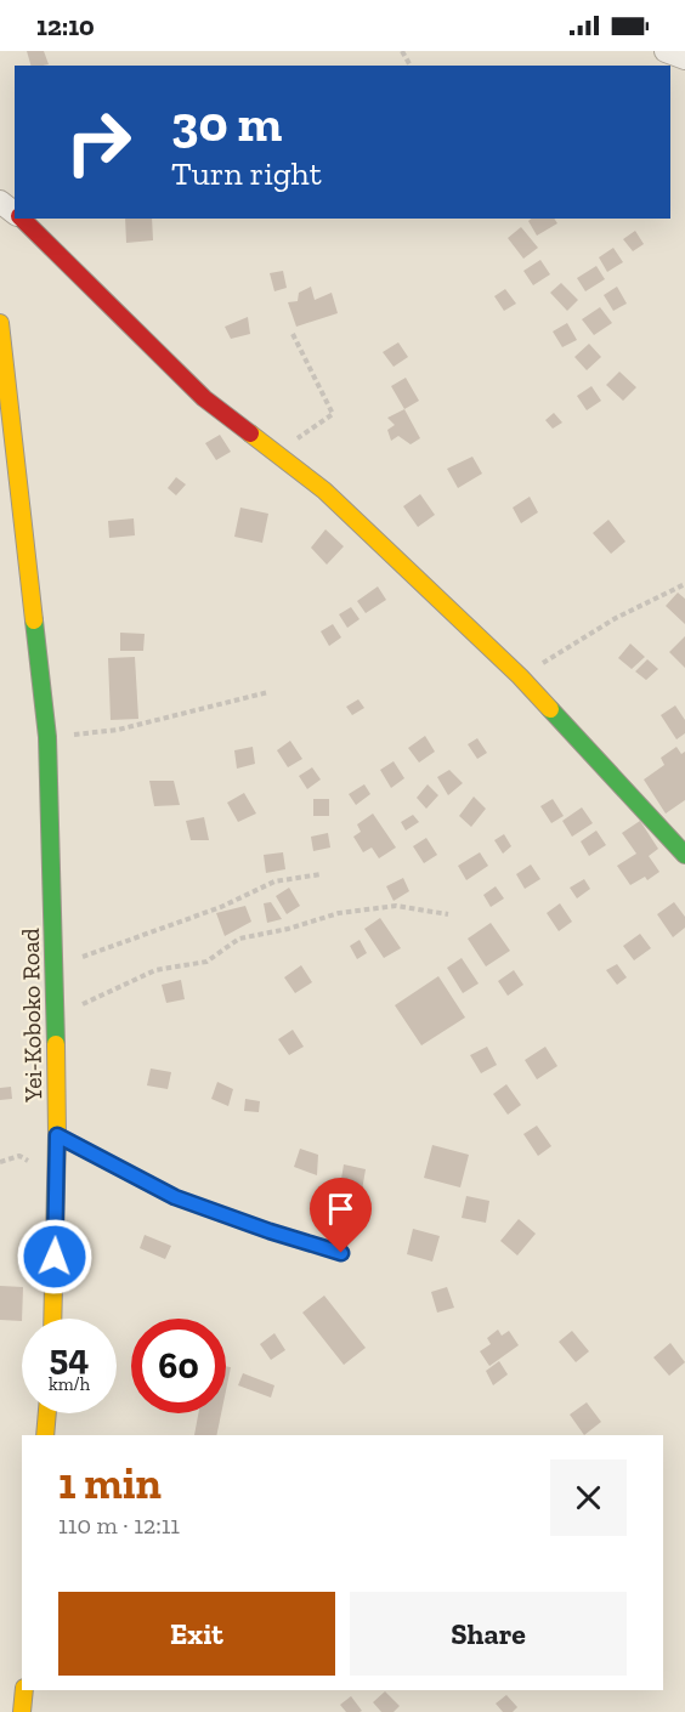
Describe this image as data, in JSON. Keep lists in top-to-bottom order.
{
  "streets": {
    "main road": ["Yei-Koboko Road"]
  },
  "page": {
    "status": "12:10",
    "turn": ["30 m", "Turn right"],
    "speed": "54 km/h",
    "limit": "60",
    "heading": ["1 min", "110 m · 12:11"],
    "buttons": ["Exit", "Share"]
  }
}
